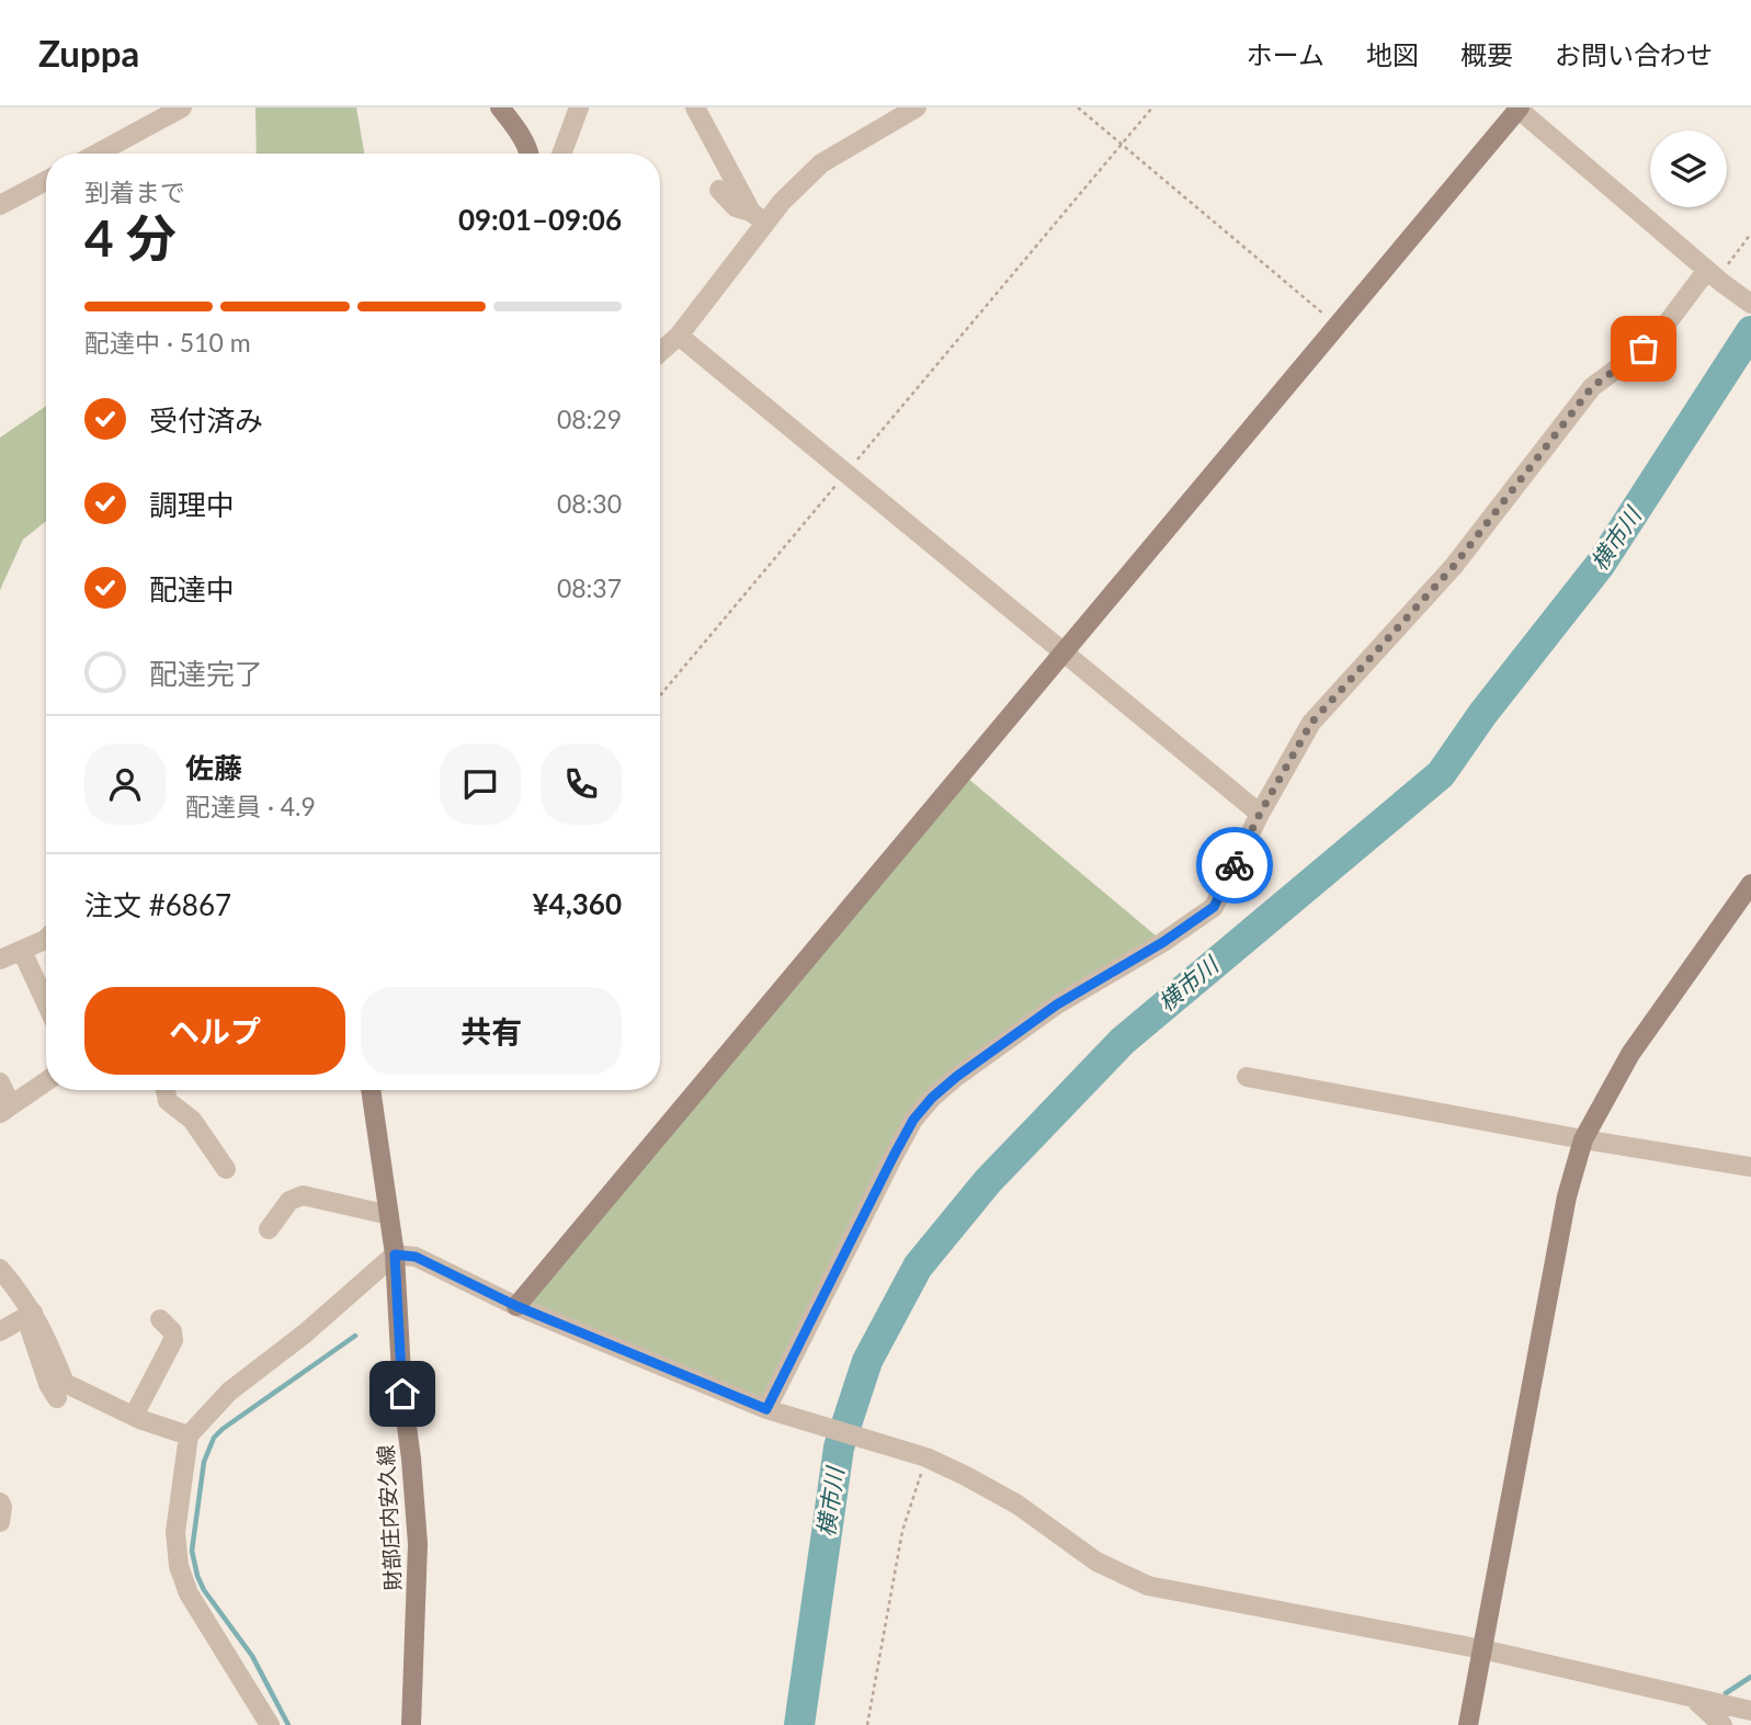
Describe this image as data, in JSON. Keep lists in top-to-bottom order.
{
  "streets": {
    "street": ["財部庄内安久線"]
  },
  "water": ["横市川"],
  "page": {
    "header": "Zuppa",
    "nav": [
      "ホーム",
      "地図",
      "概要",
      "お問い合わせ"
    ],
    "heading": ["4 分", "到着まで", "09:01–09:06"],
    "panel": [
      "佐藤",
      "配達員 · 4.9",
      "注文 #6867",
      "¥4,360"
    ],
    "bar": "配達中 · 510 m",
    "list": [
      ["受付済み", "08:29"],
      ["調理中", "08:30"],
      ["配達中", "08:37"],
      "配達完了"
    ],
    "buttons": ["ヘルプ", "共有"]
  }
}
